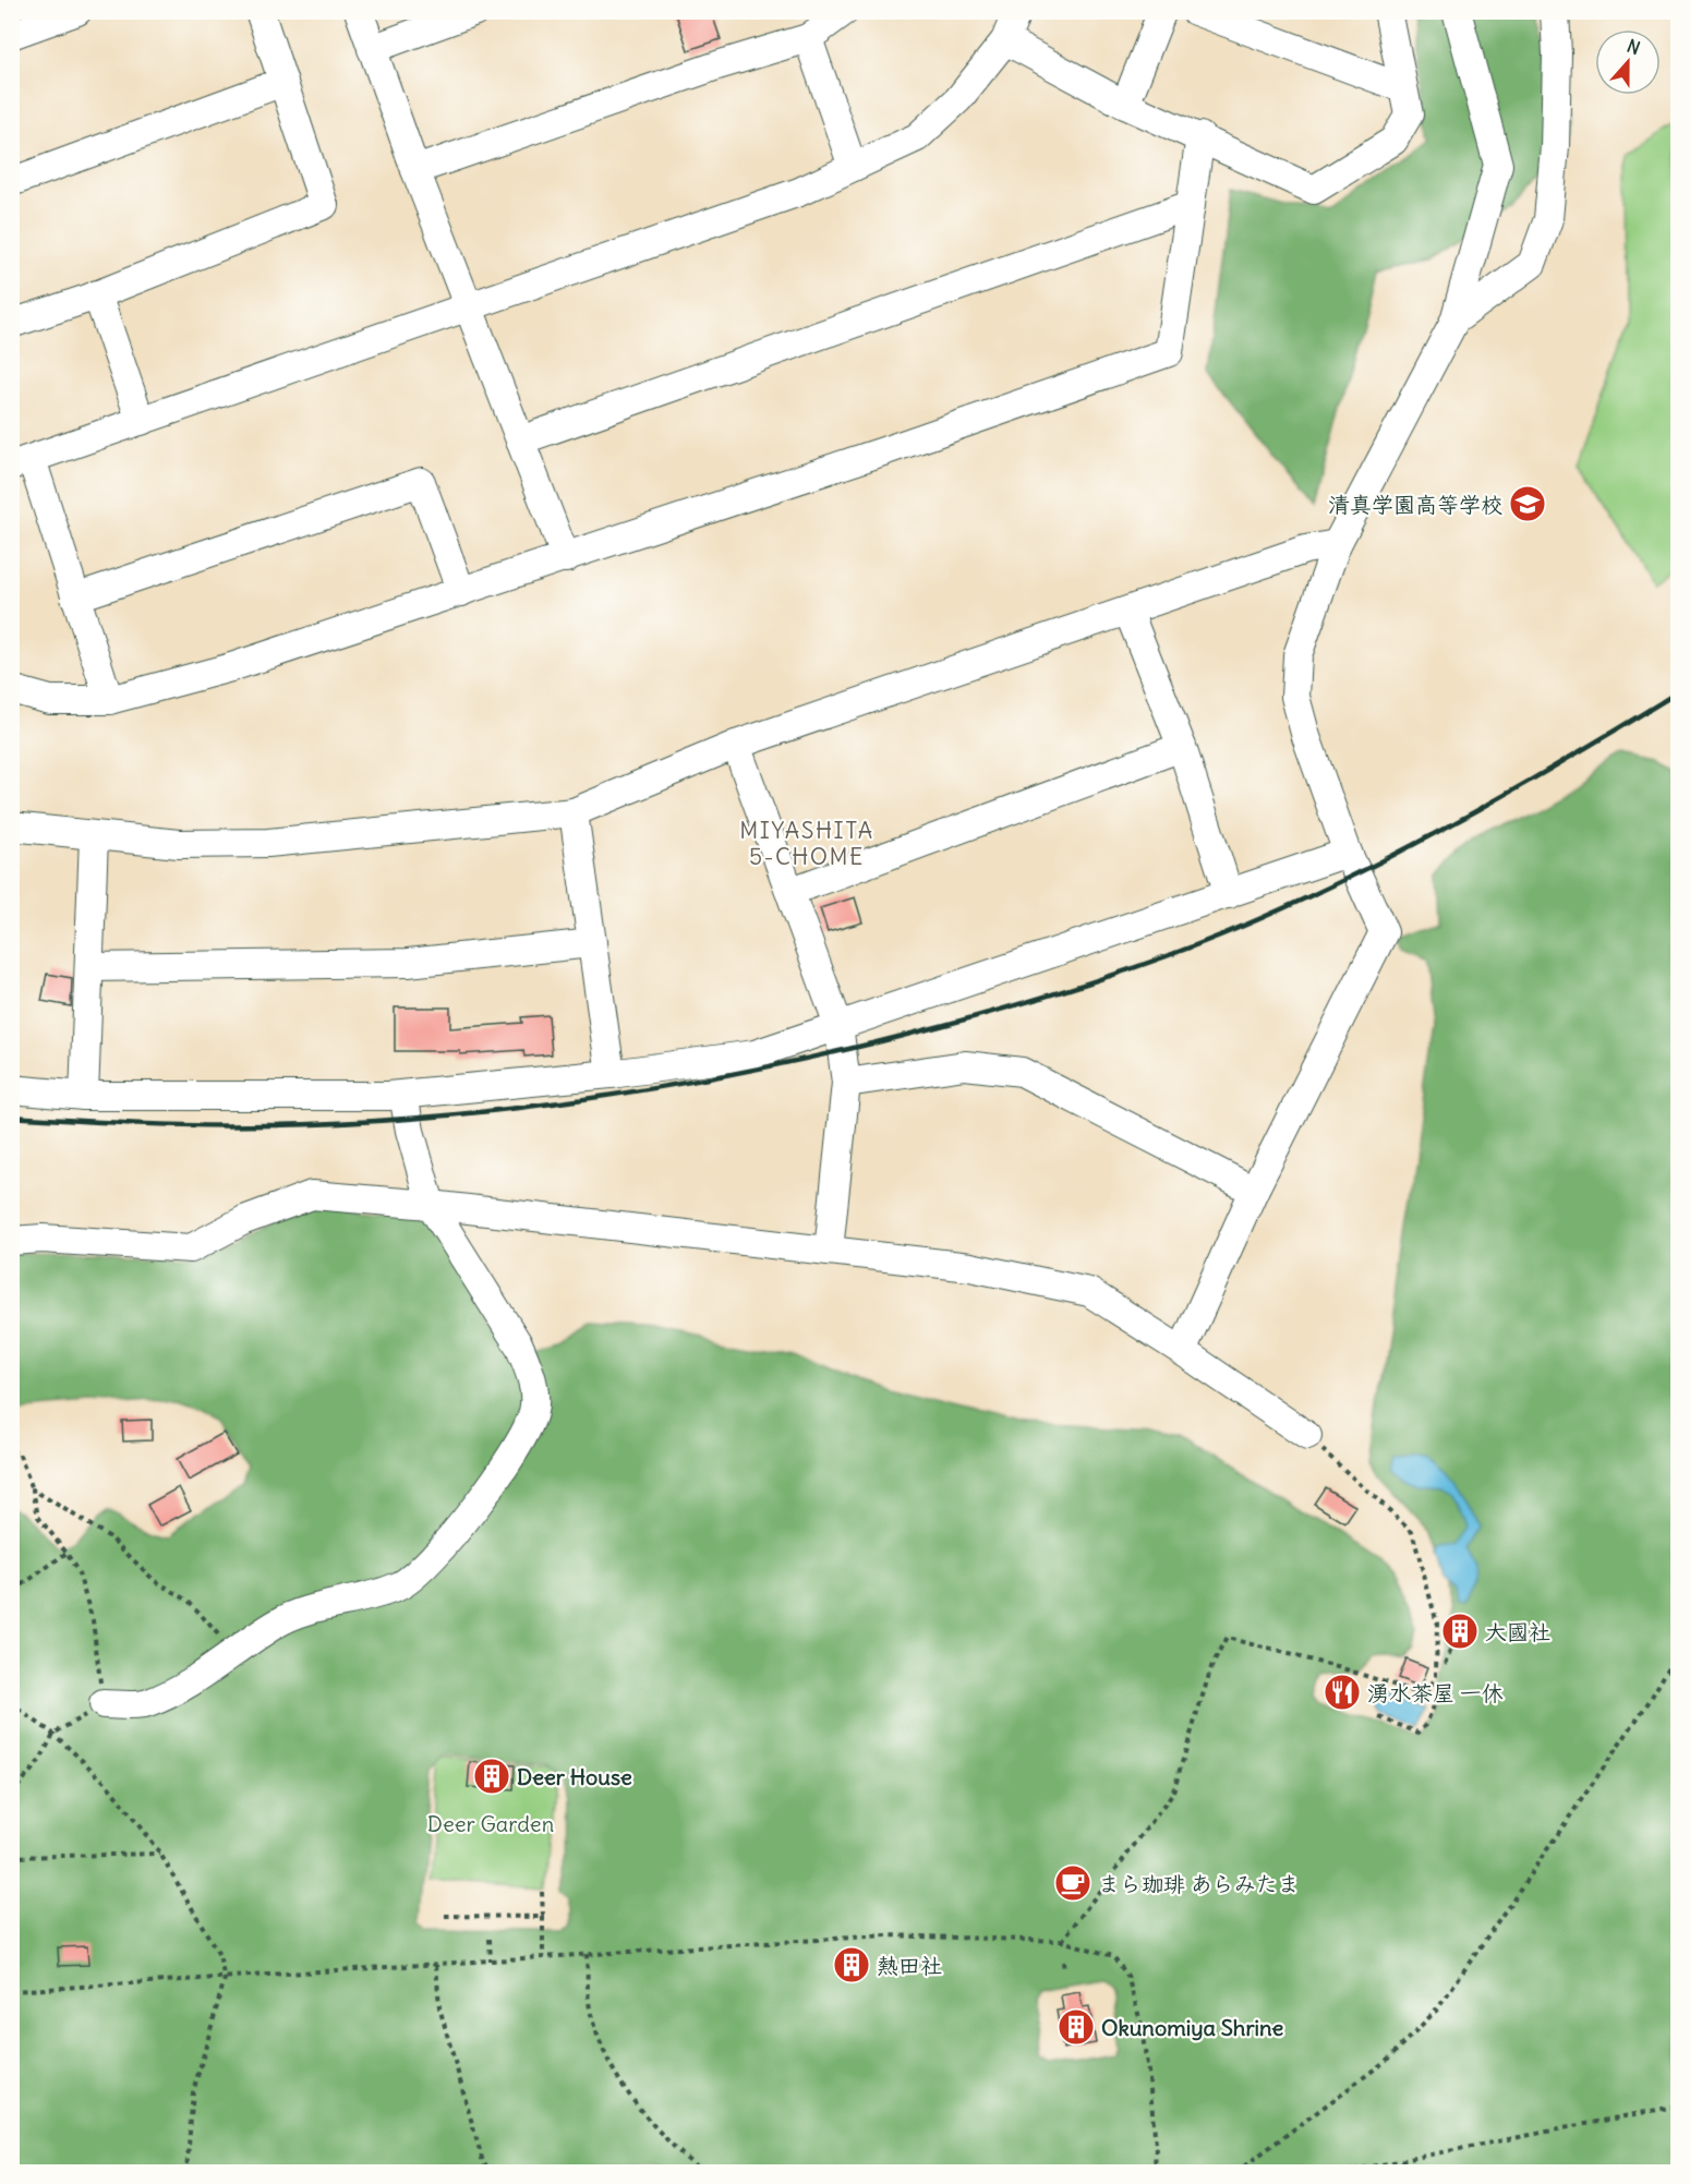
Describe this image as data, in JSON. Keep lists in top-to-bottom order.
{
  "districts": ["MIYASHITA 5-CHOME"],
  "parks": ["Deer Garden"],
  "places": {
    "school or university": ["清真学園高等学校"],
    "building": [
      "大國社",
      "Deer House",
      "熱田社",
      "Okunomiya Shrine"
    ],
    "restaurant": ["湧水茶屋 一休"],
    "cafe": ["まら珈琲 あらみたま"]
  },
  "north": "top"
}
